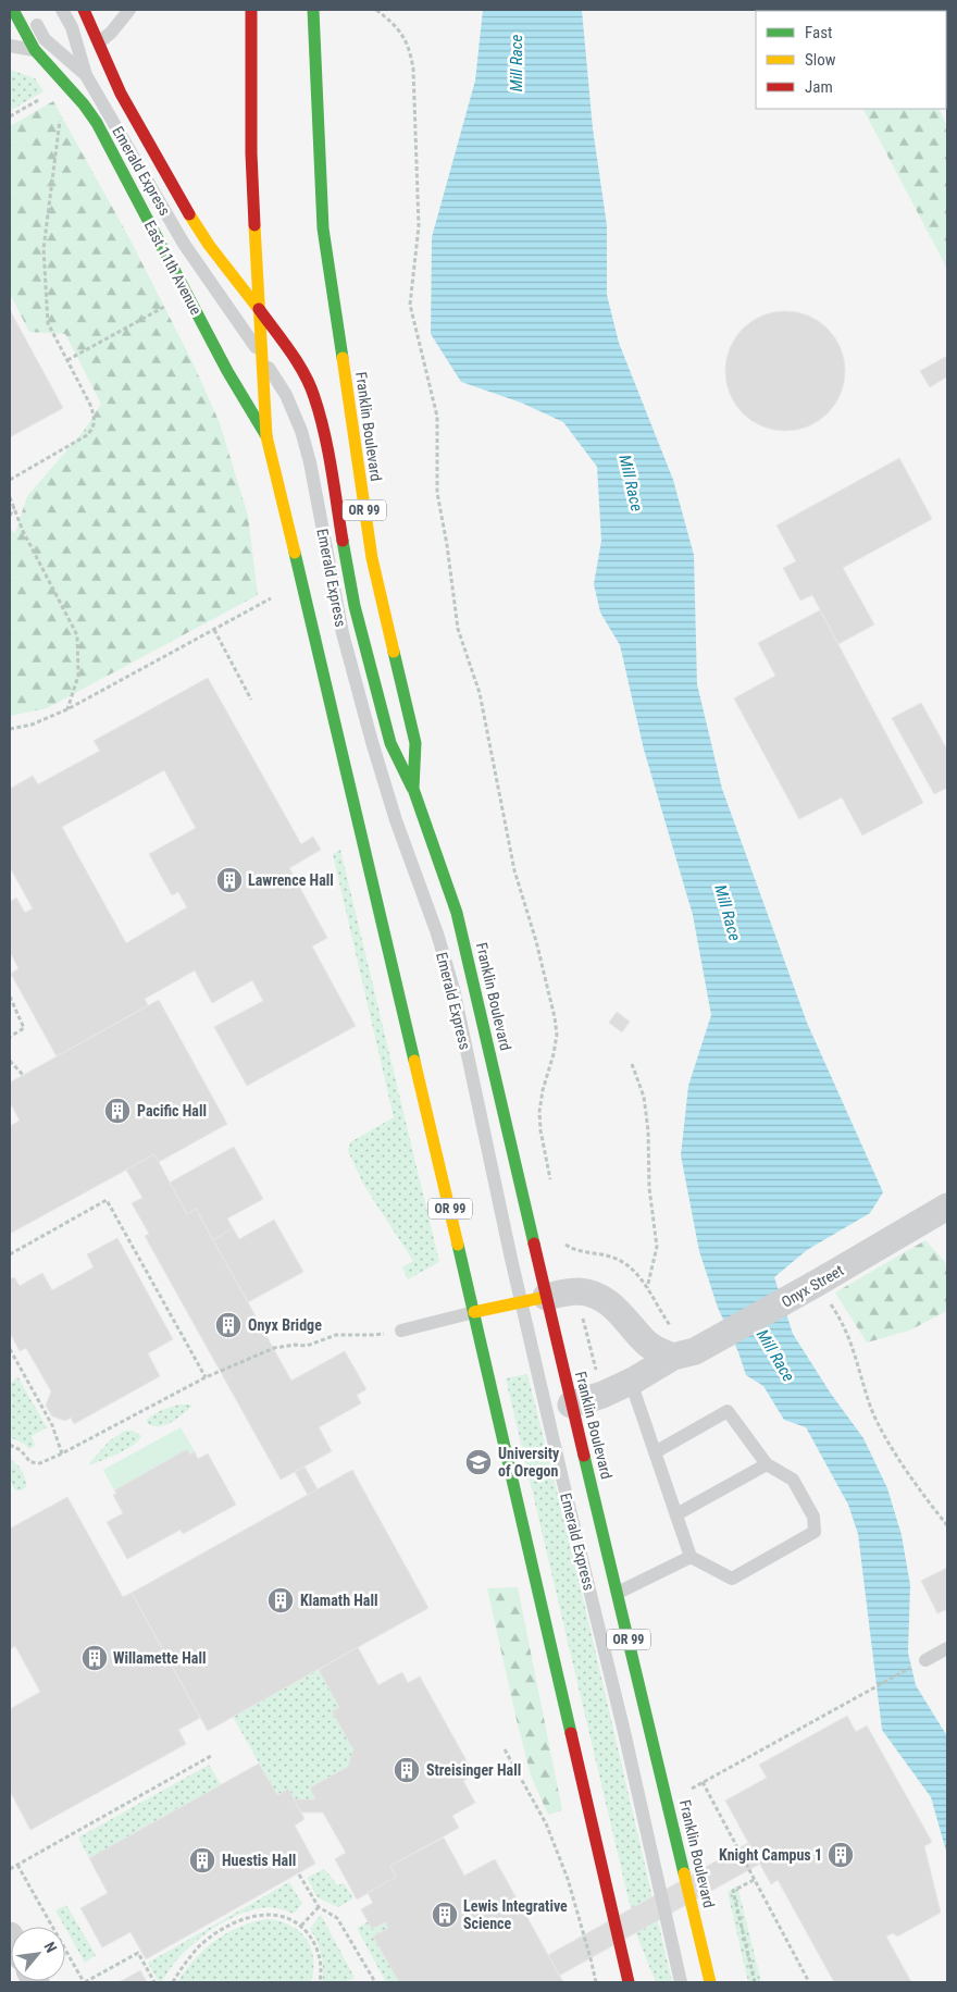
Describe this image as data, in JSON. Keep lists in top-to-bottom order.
{
  "streets": {
    "main road": ["East 11th Avenue", "Franklin Boulevard", "OR 99"],
    "street": ["Onyx Street"],
    "lane": ["Emerald Express"]
  },
  "crossings": [
    ["Emerald Express", "Franklin Boulevard"],
    ["Emerald Express", "OR 99"],
    ["East 11th Avenue", "OR 99"],
    ["Franklin Boulevard", "Onyx Street"]
  ],
  "water": ["Mill Race"],
  "places": {
    "building": [
      "Lawrence Hall",
      "Pacific Hall",
      "Onyx Bridge",
      "Klamath Hall",
      "Willamette Hall",
      "Streisinger Hall",
      "Knight Campus 1",
      "Huestis Hall",
      "Lewis Integrative Science"
    ],
    "school or university": ["University of Oregon"]
  },
  "legend": ["Fast", "Slow", "Jam"],
  "north": "top right"
}
